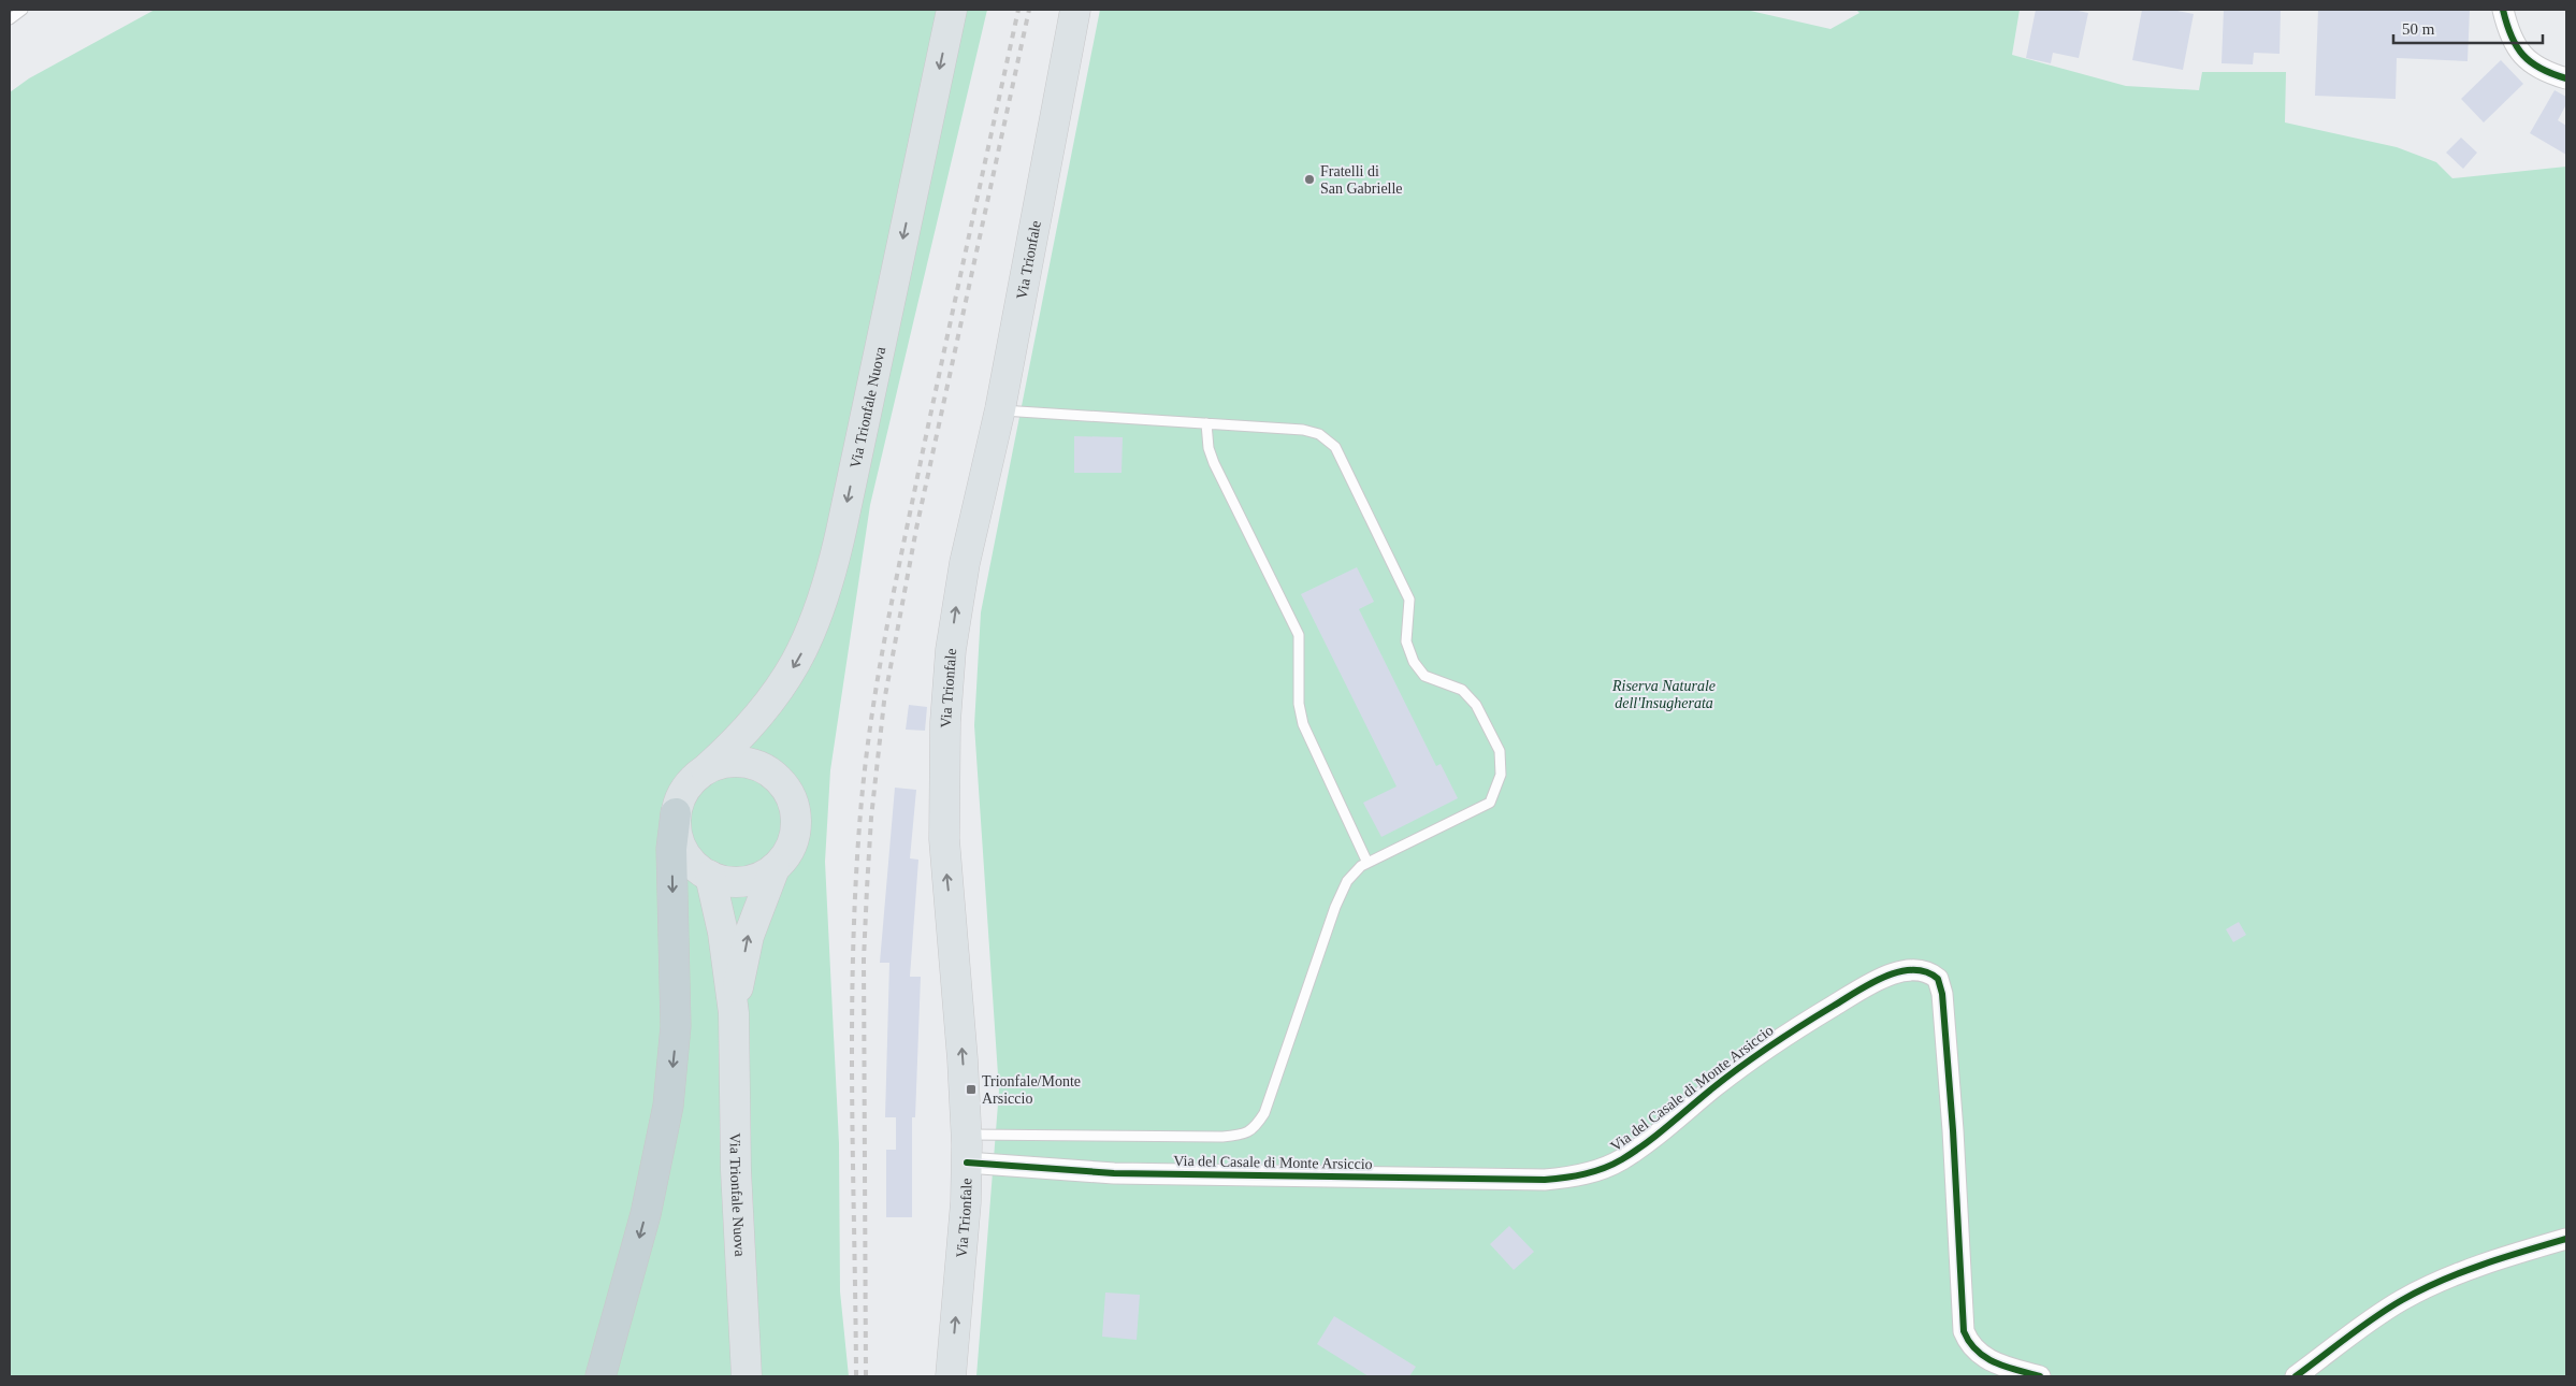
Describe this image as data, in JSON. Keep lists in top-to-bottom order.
{
  "streets": {
    "main road": ["Via Trionfale", "Via Trionfale Nuova"],
    "street": ["Via del Casale di Monte Arsiccio"]
  },
  "crossings": [
    ["Via Trionfale", "Via del Casale di Monte Arsiccio"]
  ],
  "one_way": ["Via Trionfale"],
  "parks": ["Riserva Naturale dell'Insugherata"],
  "places": {
    "other": ["Fratelli di San Gabrielle"],
    "transit": ["Trionfale/Monte Arsiccio"]
  },
  "scale_bar": "50 m"
}
